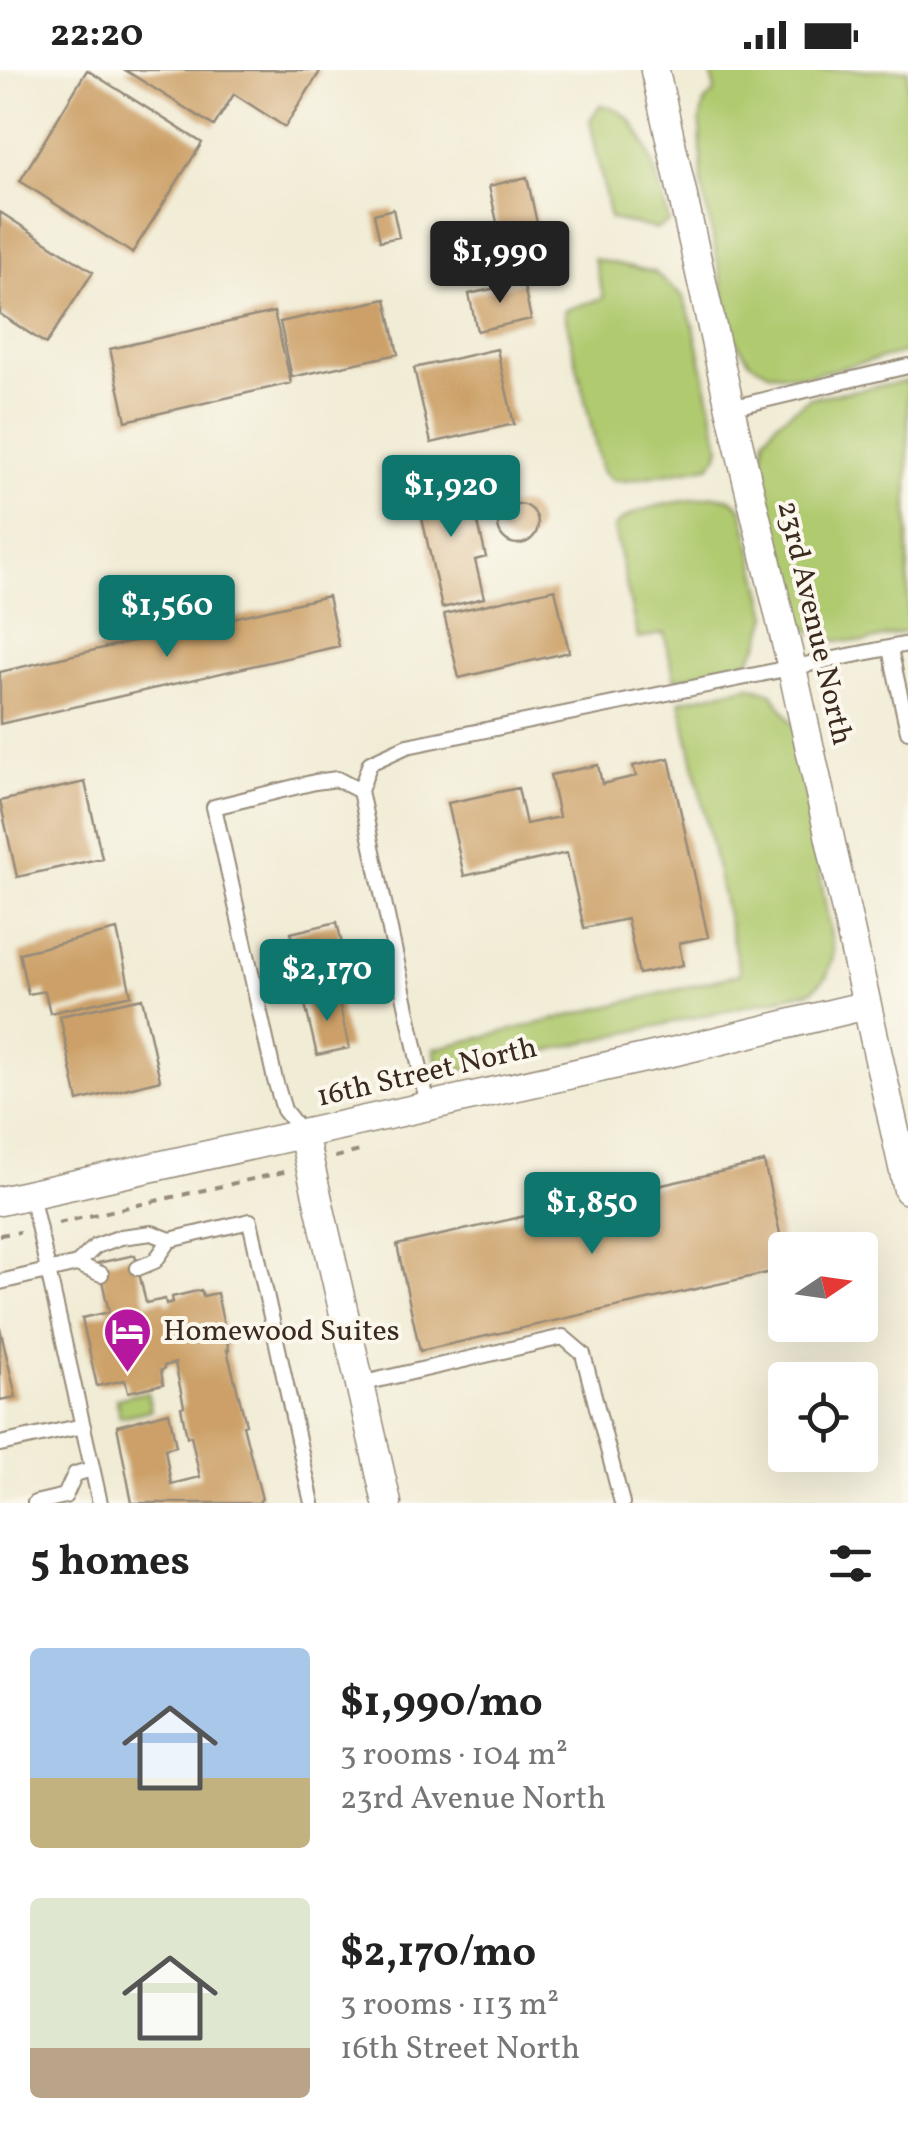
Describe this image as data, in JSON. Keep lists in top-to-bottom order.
{
  "streets": {
    "street": ["23rd Avenue North", "16th Street North"]
  },
  "crossings": [
    ["23rd Avenue North", "16th Street North"]
  ],
  "places": {
    "hotel": ["Homewood Suites"]
  },
  "north": "right",
  "page": {
    "status": "22:20",
    "price": [
      "$1,990",
      "$1,920",
      "$1,560",
      "$2,170",
      "$1,850"
    ],
    "heading": "5 homes",
    "list": [
      {
        "name": "$1,990/mo",
        "note": "3 rooms · 104 m² · 23rd Avenue North"
      },
      {
        "name": "$2,170/mo",
        "note": "3 rooms · 113 m² · 16th Street North"
      }
    ]
  }
}
